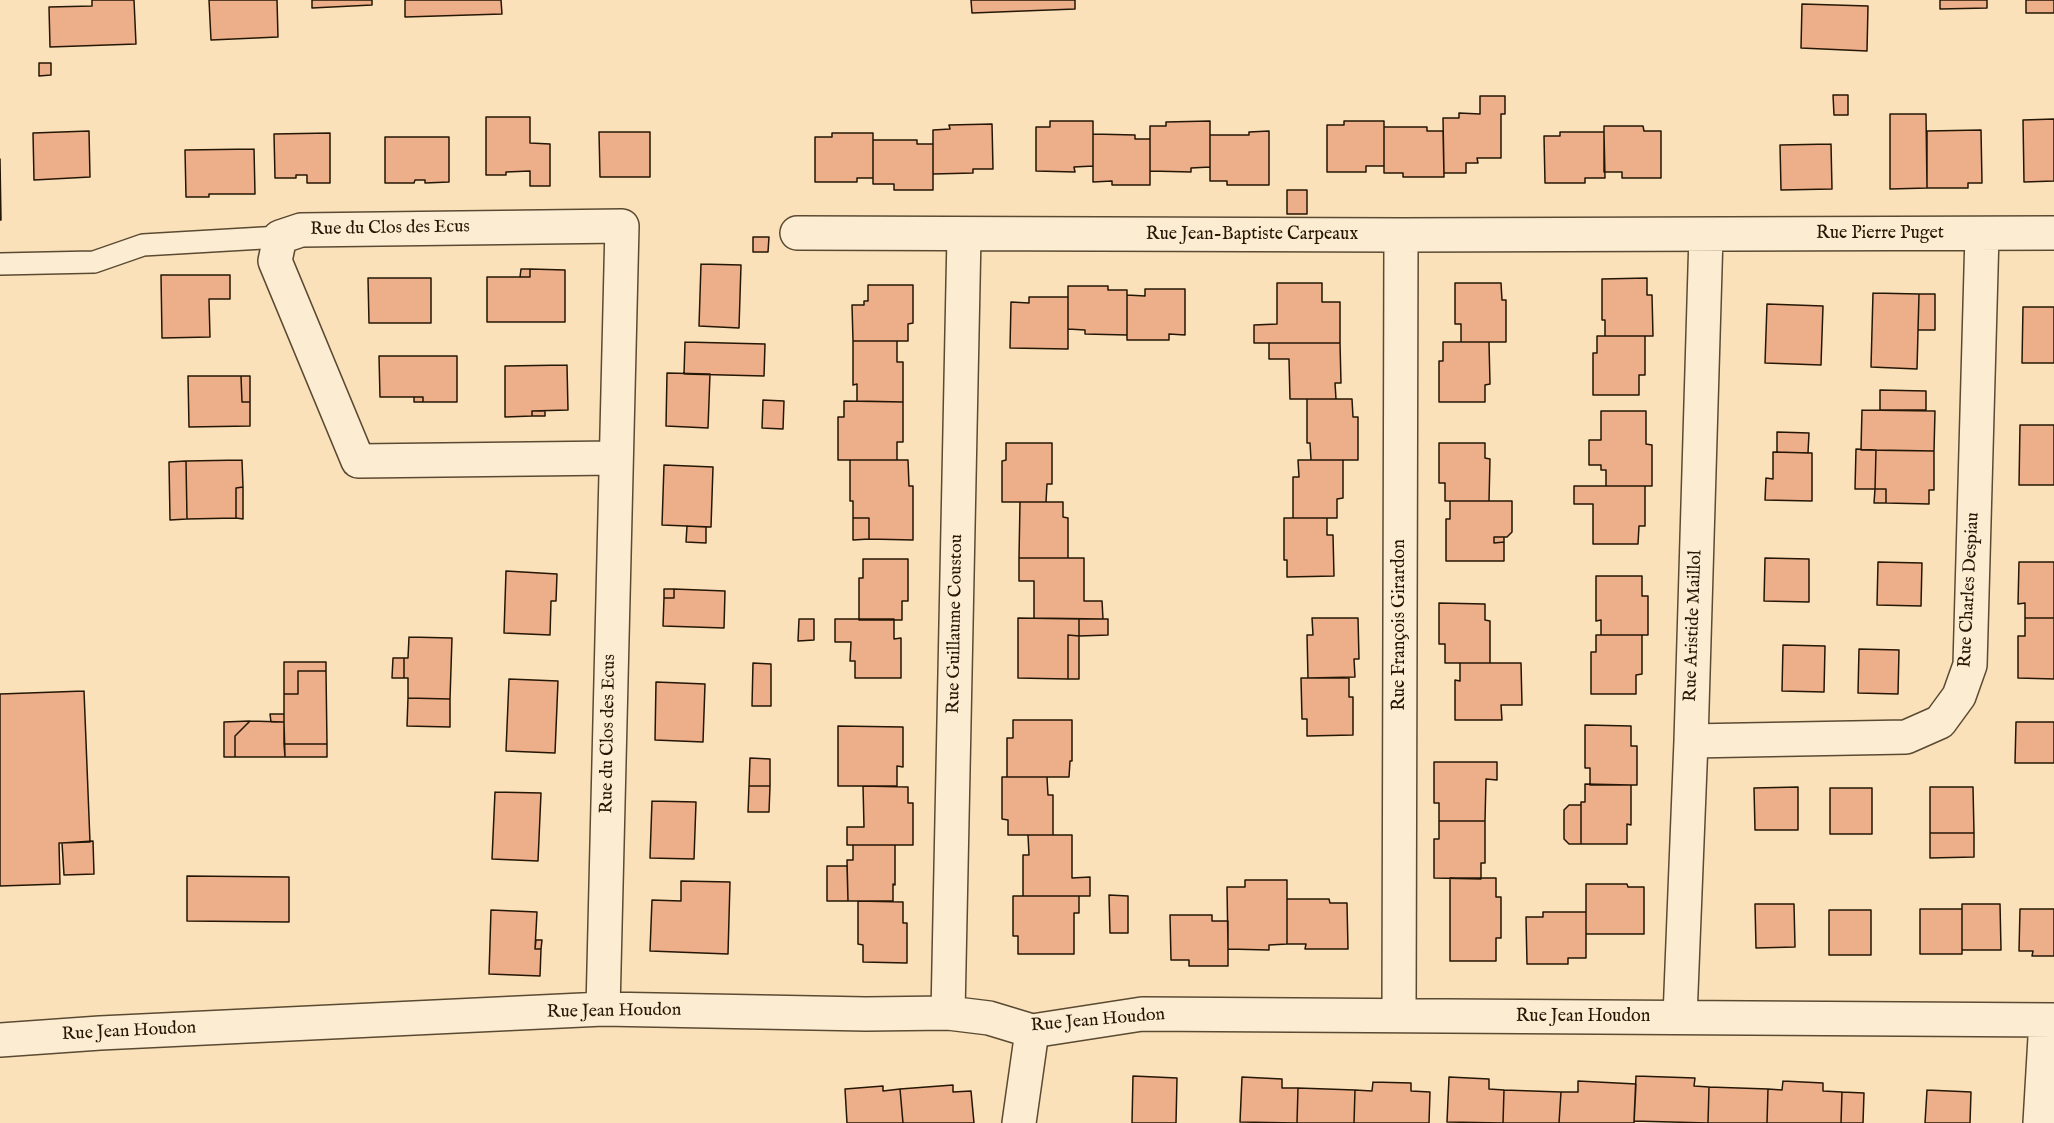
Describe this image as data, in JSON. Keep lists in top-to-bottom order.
{
  "streets": {
    "street": [
      "Rue du Clos des Ecus",
      "Rue Pierre Puget",
      "Rue Jean-Baptiste Carpeaux",
      "Rue Charles Despiau",
      "Rue Guillaume Coustou",
      "Rue François Girardon",
      "Rue Aristide Maillol",
      "Rue Jean Houdon"
    ]
  },
  "crossings": [
    ["Rue du Clos des Ecus", "Rue Jean Houdon"],
    ["Rue Pierre Puget", "Rue Jean-Baptiste Carpeaux"],
    ["Rue Pierre Puget", "Rue Charles Despiau"],
    ["Rue Pierre Puget", "Rue Aristide Maillol"],
    ["Rue Jean-Baptiste Carpeaux", "Rue Guillaume Coustou"],
    ["Rue Jean-Baptiste Carpeaux", "Rue François Girardon"],
    ["Rue Jean-Baptiste Carpeaux", "Rue Aristide Maillol"],
    ["Rue Charles Despiau", "Rue Aristide Maillol"],
    ["Rue Guillaume Coustou", "Rue Jean Houdon"],
    ["Rue François Girardon", "Rue Jean Houdon"],
    ["Rue Aristide Maillol", "Rue Jean Houdon"]
  ]
}
